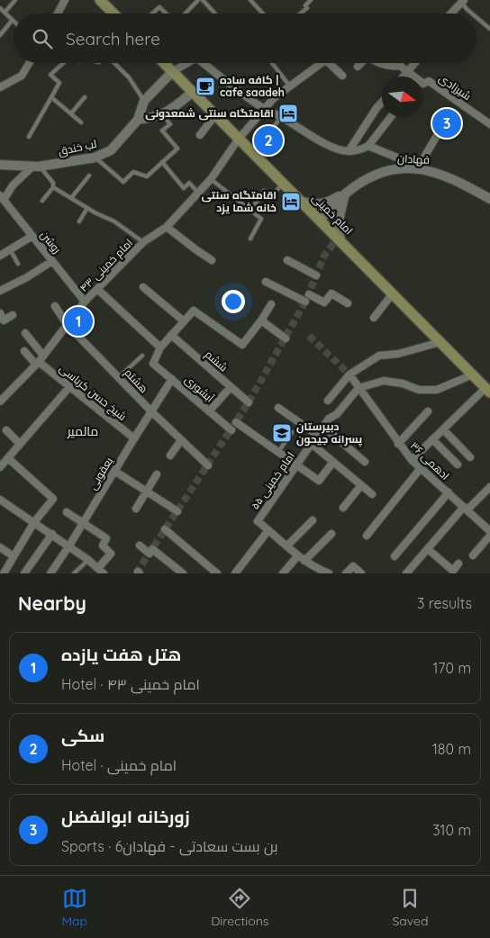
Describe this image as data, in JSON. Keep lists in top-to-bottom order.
{
  "streets": {
    "main road": ["امام خمینی"],
    "street": [
      "شیرزادی",
      "لب خندق",
      "فهادان",
      "روشن",
      "امام خمینی ۴۳",
      "ششم",
      "هشتم",
      "آبشوری",
      "شیخ حسن کرباسی",
      "ادهمی ۳۶",
      "یعقوبی",
      "امام خمینی ۵۵"
    ]
  },
  "crossings": [
    ["لب خندق", "امام خمینی"],
    ["فهادان", "امام خمینی"],
    ["امام خمینی", "امام خمینی ۴۳"],
    ["روشن", "امام خمینی ۴۳"],
    ["امام خمینی ۴۳", "هشتم"],
    ["امام خمینی ۴۳", "شیخ حسن کرباسی"],
    ["هشتم", "یعقوبی"],
    ["آبشوری", "یعقوبی"],
    ["شیخ حسن کرباسی", "یعقوبی"],
    ["ادهمی ۳۶", "امام خمینی ۵۵"]
  ],
  "districts": ["مالمیر"],
  "places": {
    "cafe": ["کافه ساده | cafe saadeh"],
    "hotel": ["اقامتگاه سنتی شمعدونی", "اقامتگاه سنتی خانه شما یزد"],
    "school or university": ["دبیرستان پسرانه جیحون"]
  },
  "north": "right",
  "page": {
    "search": "Search here",
    "pins": ["3", "2", "1"],
    "heading": ["Nearby", "3 results"],
    "list": [
      {
        "mark": "1",
        "name": "هتل هفت یازده",
        "note": "Hotel · امام خمینی ۴۳",
        "value": "170 m"
      },
      {
        "mark": "2",
        "name": "سکی",
        "note": "Hotel · امام خمینی",
        "value": "180 m"
      },
      {
        "mark": "3",
        "name": "زورخانه ابوالفضل",
        "note": "Sports · بن بست سعادتی - فهادان6",
        "value": "310 m"
      }
    ],
    "nav": ["Map", "Directions", "Saved"]
  }
}
